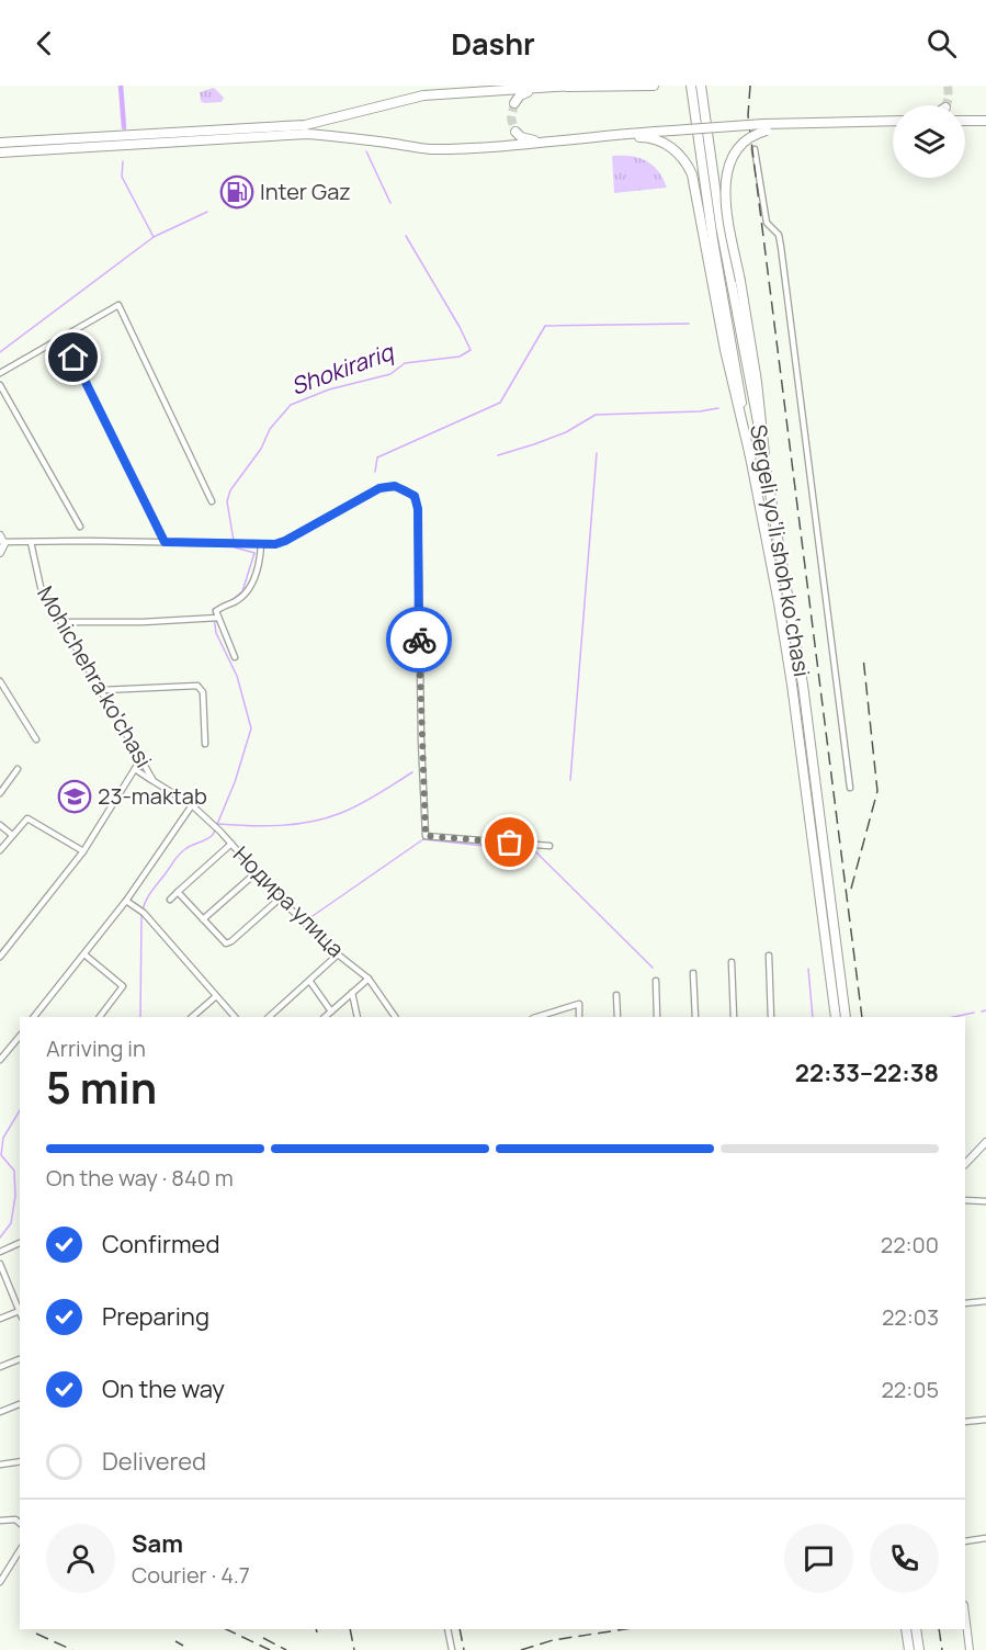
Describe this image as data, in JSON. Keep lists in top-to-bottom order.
{
  "streets": {
    "main road": ["Sergeli yo‘li shoh ko‘chasi"],
    "street": ["Mohichehra ko'chasi", "Нодира улица"]
  },
  "crossings": [
    ["Mohichehra ko'chasi", "Нодира улица"]
  ],
  "water": ["Shokirariq"],
  "places": {
    "fuel station": ["Inter Gaz"],
    "school or university": ["23-maktab"]
  },
  "page": {
    "header": "Dashr",
    "heading": ["5 min", "Arriving in", "22:33–22:38"],
    "panel": ["Sam", "Courier · 4.7"],
    "bar": "On the way · 840 m",
    "list": [
      ["Confirmed", "22:00"],
      ["Preparing", "22:03"],
      ["On the way", "22:05"],
      "Delivered"
    ]
  }
}
